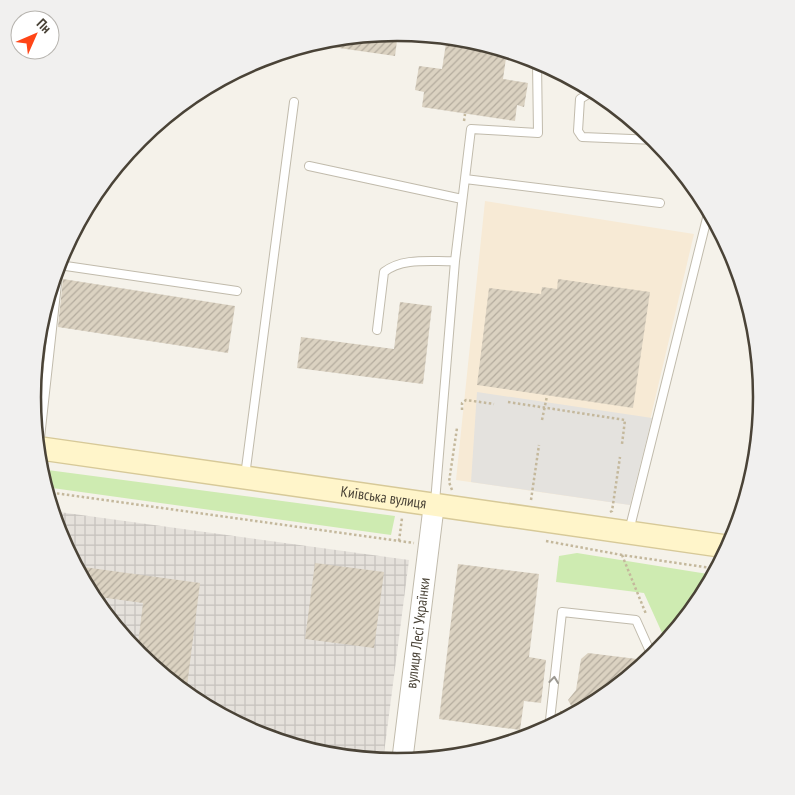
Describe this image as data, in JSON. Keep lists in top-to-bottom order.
{
  "streets": {
    "main road": ["Київська вулиця"],
    "street": ["вулиця Лесі Українки"]
  },
  "crossings": [
    ["Київська вулиця", "вулиця Лесі Українки"]
  ],
  "north": "top right"
}
